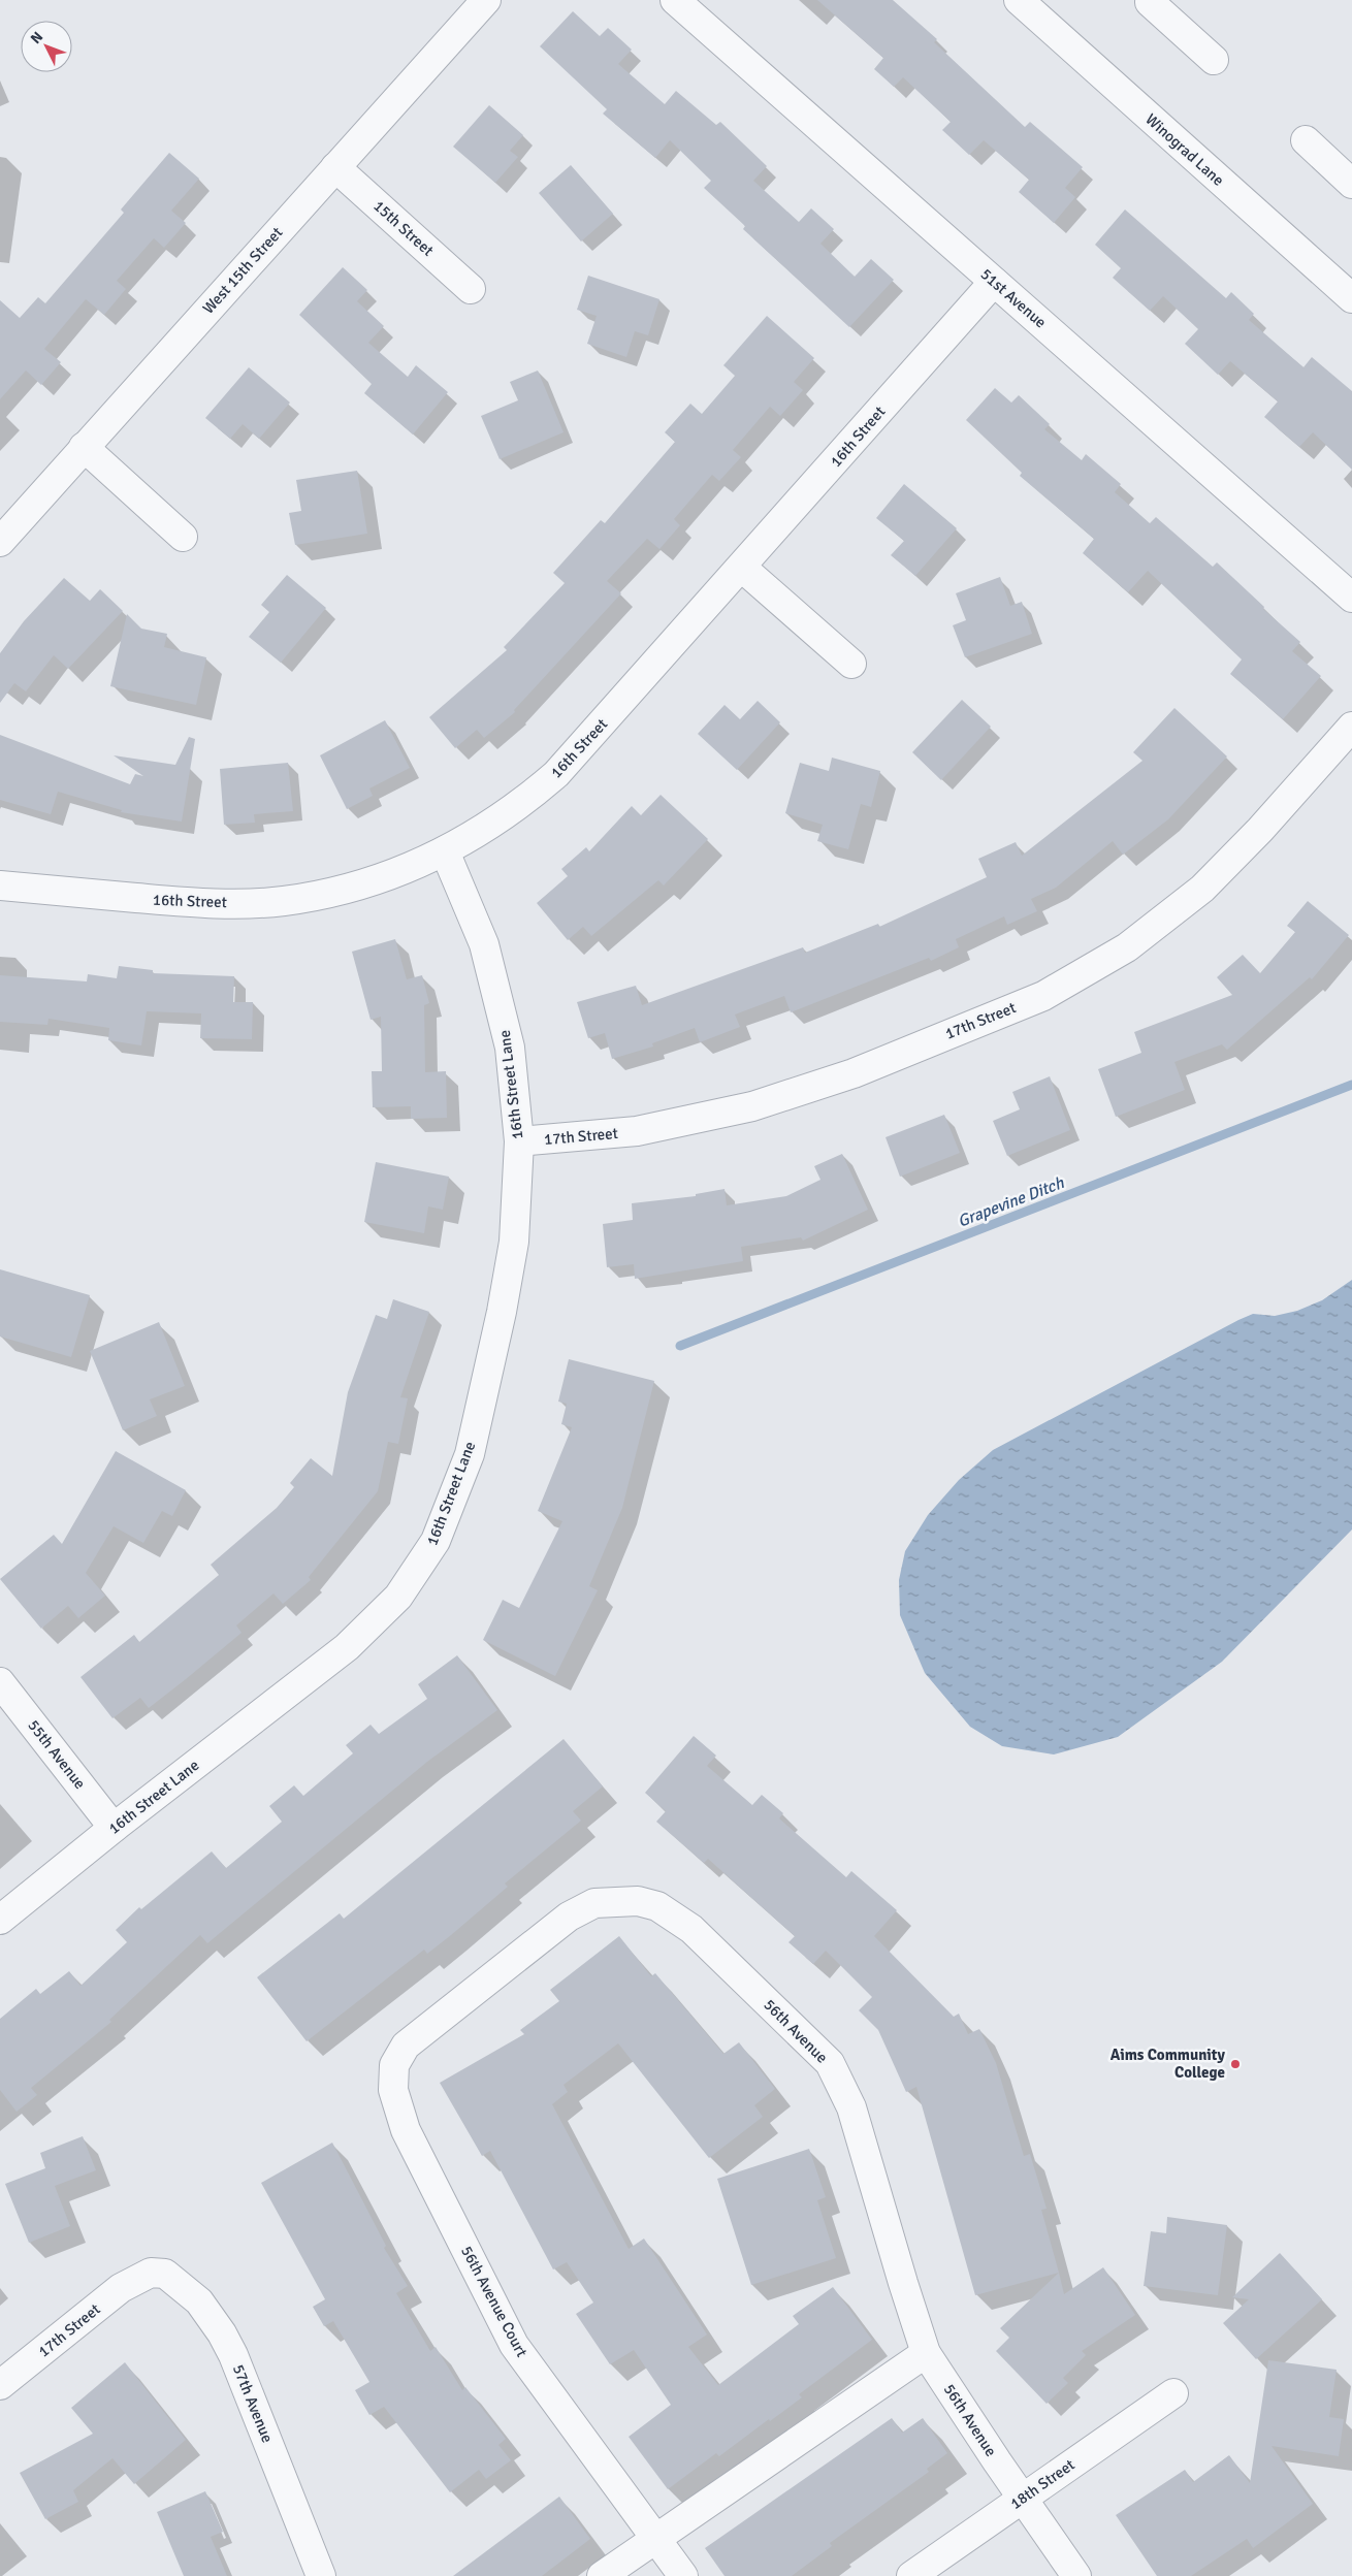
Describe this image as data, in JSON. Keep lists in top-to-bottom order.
{
  "streets": {
    "street": [
      "Winograd Lane",
      "15th Street",
      "West 15th Street",
      "51st Avenue",
      "16th Street",
      "17th Street",
      "16th Street Lane",
      "55th Avenue",
      "56th Avenue",
      "56th Avenue Court",
      "57th Avenue",
      "18th Street"
    ]
  },
  "crossings": [
    ["15th Street", "West 15th Street"],
    ["51st Avenue", "16th Street"],
    ["16th Street", "16th Street Lane"],
    ["17th Street", "16th Street Lane"],
    ["17th Street", "57th Avenue"],
    ["16th Street Lane", "55th Avenue"],
    ["56th Avenue", "56th Avenue Court"],
    ["56th Avenue", "18th Street"]
  ],
  "water": ["Grapevine Ditch"],
  "places": ["Aims Community College"],
  "north": "top left"
}
